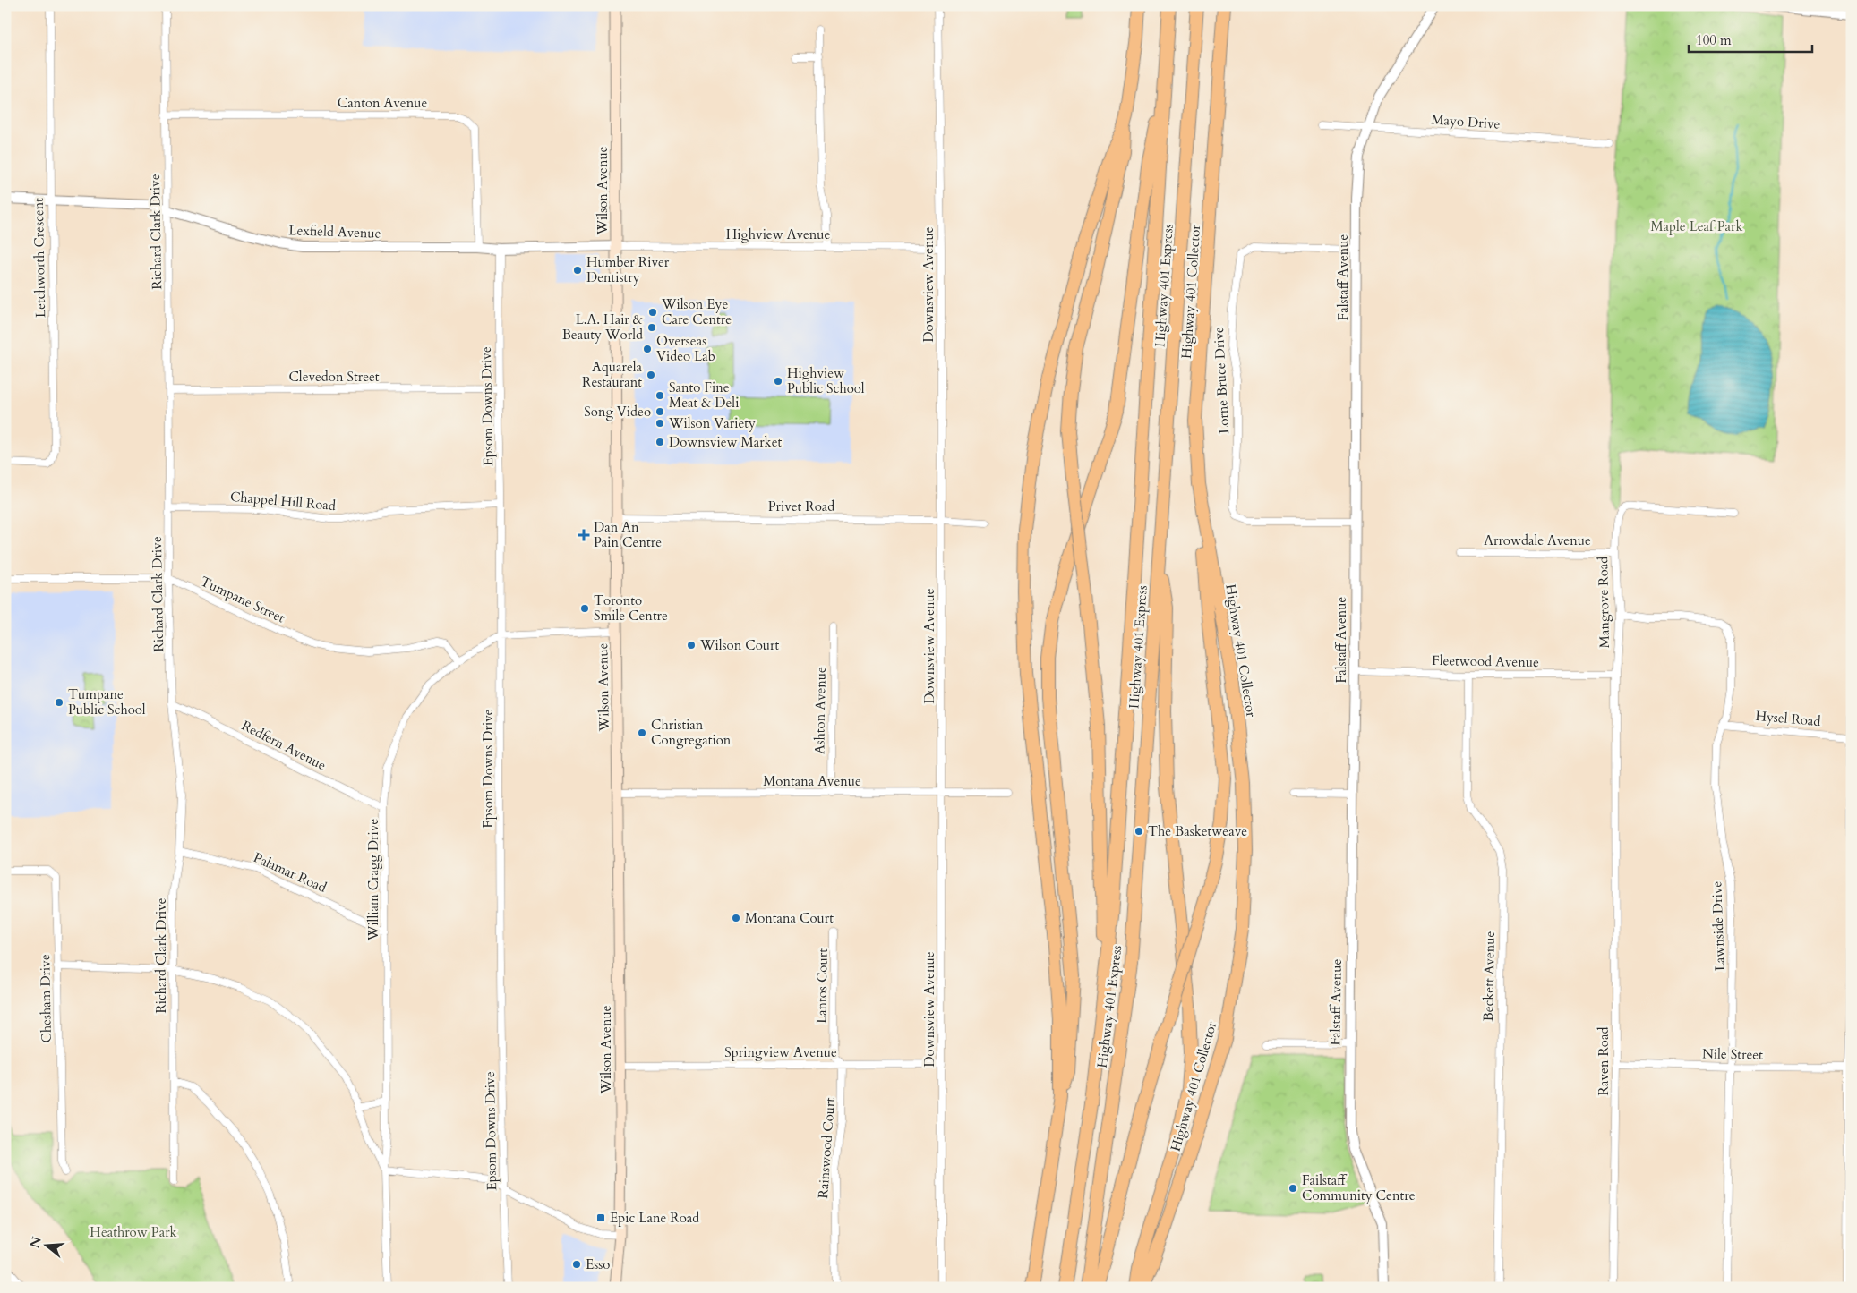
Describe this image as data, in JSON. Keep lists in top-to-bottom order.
{
  "streets": {
    "highway": ["Highway 401 Express", "Highway 401 Collector"],
    "main road": ["Wilson Avenue"],
    "street": [
      "Canton Avenue",
      "Mayo Drive",
      "Richard Clark Drive",
      "Lexfield Avenue",
      "Highview Avenue",
      "Letchworth Crescent",
      "Falstaff Avenue",
      "Downsview Avenue",
      "Clevedon Street",
      "Lorne Bruce Drive",
      "Epsom Downs Drive",
      "Chappel Hill Road",
      "Privet Road",
      "Arrowdale Avenue",
      "Tumpane Street",
      "Mangrove Road",
      "Fleetwood Avenue",
      "Ashton Avenue",
      "Hysel Road",
      "Redfern Avenue",
      "Montana Avenue",
      "Palamar Road",
      "William Cragg Drive",
      "Lawnside Drive",
      "Beckett Avenue",
      "Lantos Court",
      "Chesham Drive",
      "Springview Avenue",
      "Nile Street",
      "Raven Road",
      "Rainswood Court"
    ]
  },
  "crossings": [
    ["Canton Avenue", "Richard Clark Drive"],
    ["Canton Avenue", "Lexfield Avenue"],
    ["Mayo Drive", "Falstaff Avenue"],
    ["Wilson Avenue", "Lexfield Avenue"],
    ["Wilson Avenue", "Highview Avenue"],
    ["Wilson Avenue", "Privet Road"],
    ["Wilson Avenue", "Montana Avenue"],
    ["Wilson Avenue", "William Cragg Drive"],
    ["Wilson Avenue", "Springview Avenue"],
    ["Richard Clark Drive", "Lexfield Avenue"],
    ["Richard Clark Drive", "Clevedon Street"],
    ["Richard Clark Drive", "Chappel Hill Road"],
    ["Richard Clark Drive", "Tumpane Street"],
    ["Richard Clark Drive", "Redfern Avenue"],
    ["Richard Clark Drive", "Palamar Road"],
    ["Lexfield Avenue", "Highview Avenue"],
    ["Lexfield Avenue", "Letchworth Crescent"],
    ["Lexfield Avenue", "Epsom Downs Drive"],
    ["Highview Avenue", "Downsview Avenue"],
    ["Falstaff Avenue", "Lorne Bruce Drive"],
    ["Falstaff Avenue", "Fleetwood Avenue"],
    ["Downsview Avenue", "Privet Road"],
    ["Downsview Avenue", "Montana Avenue"],
    ["Downsview Avenue", "Springview Avenue"],
    ["Clevedon Street", "Epsom Downs Drive"],
    ["Epsom Downs Drive", "Chappel Hill Road"],
    ["Epsom Downs Drive", "William Cragg Drive"],
    ["Arrowdale Avenue", "Mangrove Road"],
    ["Tumpane Street", "William Cragg Drive"],
    ["Mangrove Road", "Fleetwood Avenue"],
    ["Mangrove Road", "Lawnside Drive"],
    ["Mangrove Road", "Raven Road"],
    ["Fleetwood Avenue", "Beckett Avenue"],
    ["Ashton Avenue", "Montana Avenue"],
    ["Hysel Road", "Lawnside Drive"],
    ["Redfern Avenue", "William Cragg Drive"],
    ["Palamar Road", "William Cragg Drive"],
    ["Lawnside Drive", "Nile Street"],
    ["Lantos Court", "Springview Avenue"],
    ["Lantos Court", "Rainswood Court"],
    ["Springview Avenue", "Rainswood Court"],
    ["Nile Street", "Raven Road"]
  ],
  "parks": ["Maple Leaf Park", "Heathrow Park"],
  "places": {
    "other": [
      "Humber River Dentistry",
      "Wilson Eye Care Centre",
      "L.A. Hair & Beauty World",
      "Overseas Video Lab",
      "Aquarela Restaurant",
      "Highview Public School",
      "Santo Fine Meat & Deli",
      "Song Video",
      "Wilson Variety",
      "Downsview Market",
      "Toronto Smile Centre",
      "Wilson Court",
      "Tumpane Public School",
      "Christian Congregation",
      "The Basketweave",
      "Montana Court",
      "Failstaff Community Centre",
      "Esso"
    ],
    "health": ["Dan An Pain Centre"],
    "transit": ["Epic Lane Road"]
  },
  "scale_bar": "100 m",
  "north": "left"
}
